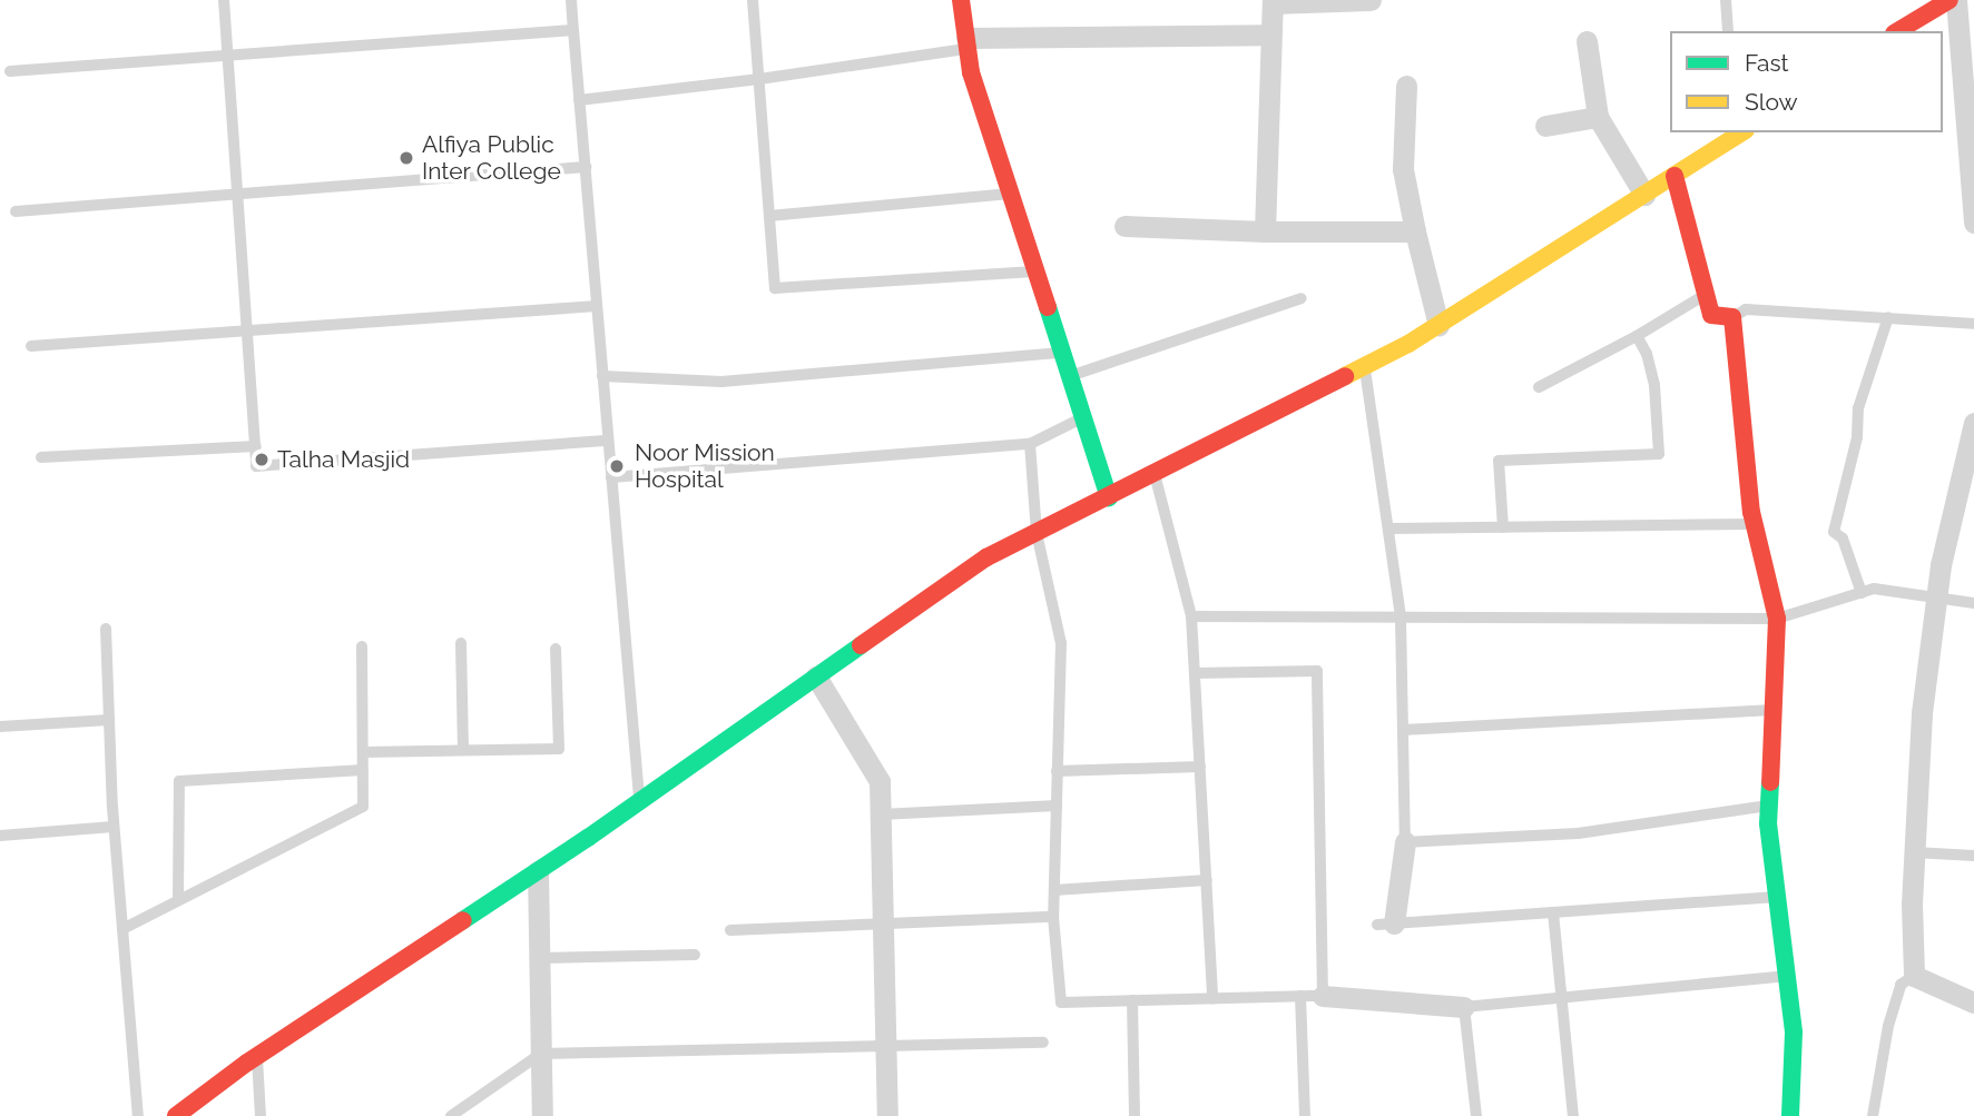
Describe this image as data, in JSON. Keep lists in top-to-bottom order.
{
  "places": ["Alfiya Public Inter College", "Talha Masjid", "Noor Mission Hospital"],
  "legend": ["Fast", "Slow"]
}
